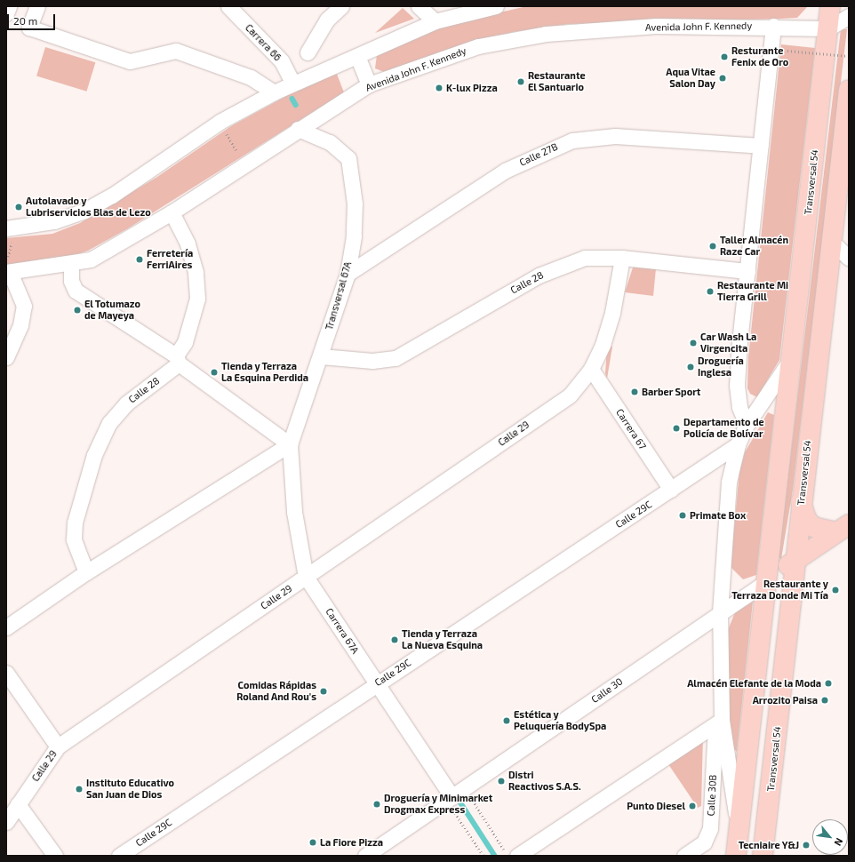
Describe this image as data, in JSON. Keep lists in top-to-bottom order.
{
  "streets": {
    "main road": ["Transversal 54", "Calle 30"],
    "street": [
      "Avenida John F. Kennedy",
      "Carrera 66",
      "Calle 27B",
      "Calle 28",
      "Transversal 67A",
      "Carrera 67",
      "Calle 29",
      "Calle 29C",
      "Carrera 67A",
      "Calle 30B"
    ]
  },
  "crossings": [
    ["Avenida John F. Kennedy", "Transversal 54"],
    ["Avenida John F. Kennedy", "Calle 28"],
    ["Avenida John F. Kennedy", "Transversal 67A"],
    ["Calle 27B", "Transversal 67A"],
    ["Transversal 54", "Calle 29C"],
    ["Transversal 54", "Calle 30"],
    ["Transversal 54", "Calle 30B"],
    ["Calle 28", "Transversal 67A"],
    ["Calle 28", "Calle 29"],
    ["Transversal 67A", "Carrera 67A"],
    ["Carrera 67", "Calle 29"],
    ["Carrera 67", "Calle 29C"],
    ["Calle 29", "Carrera 67A"],
    ["Calle 29C", "Carrera 67A"],
    ["Carrera 67A", "Calle 30"]
  ],
  "places": [
    "Resturante Fenix de Oro",
    "Aqua Vitae Salon Day",
    "Restaurante El Santuario",
    "K-lux Pizza",
    "Autolavado y Lubriservicios Blas de Lezo",
    "Taller Almacén Raze Car",
    "Ferretería FerriAires",
    "Restaurante Mi Tierra Grill",
    "El Totumazo de Mayeya",
    "Car Wash La Virgencita",
    "Droguería Inglesa",
    "Tienda y Terraza La Esquina Perdida",
    "Barber Sport",
    "Departamento de Policía de Bolívar",
    "Primate Box",
    "Restaurante y Terraza Donde Mi Tía",
    "Tienda y Terraza La Nueva Esquina",
    "Almacén Elefante de la Moda",
    "Comidas Rápidas Roland And Rou's",
    "Arrozito Paisa",
    "Estética y Peluquería BodySpa",
    "Distri Reactivos S.A.S.",
    "Instituto Educativo San Juan de Dios",
    "Droguería y Minimarket Drogmax Express",
    "Punto Diesel",
    "La Fiore Pizza",
    "Tecniaire Y&J"
  ],
  "scale_bar": "20 m",
  "north": "bottom right"
}
